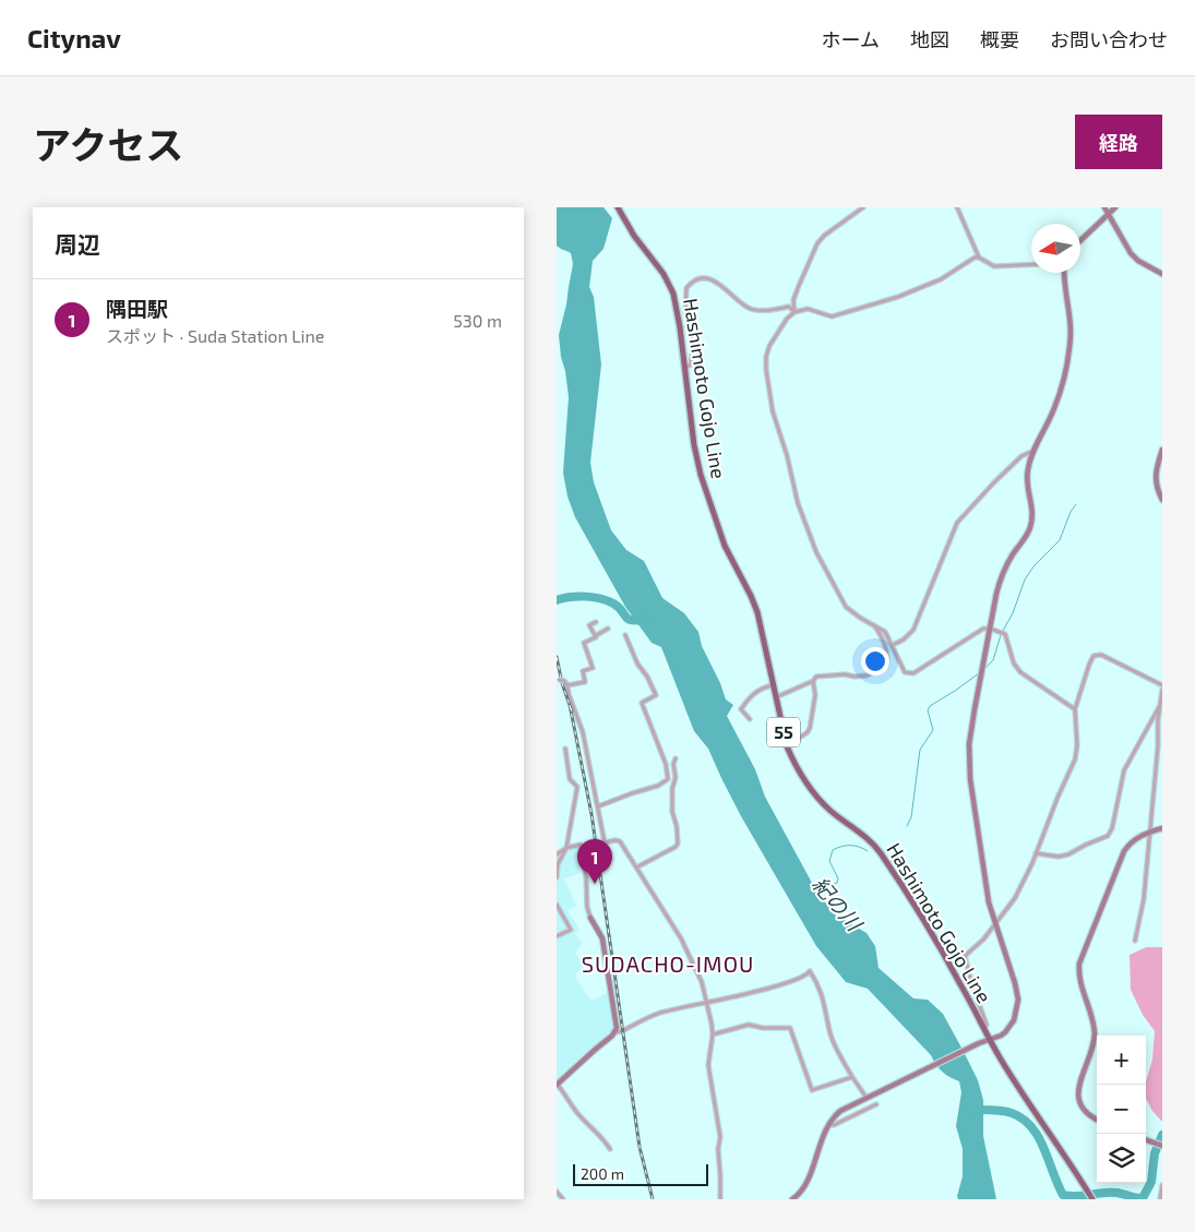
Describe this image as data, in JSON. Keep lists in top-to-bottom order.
{
  "streets": {
    "main road": ["Hashimoto Gojo Line", "55"]
  },
  "districts": ["SUDACHO-IMOU"],
  "water": ["紀の川"],
  "scale_bar": "200 m",
  "north": "left",
  "page": {
    "header": "Citynav",
    "nav": [
      "ホーム",
      "地図",
      "概要",
      "お問い合わせ"
    ],
    "title": "アクセス",
    "buttons": "経路",
    "heading": "周辺",
    "list": [
      {
        "mark": "1",
        "name": "隅田駅",
        "note": "スポット · Suda Station Line",
        "value": "530 m"
      }
    ],
    "pins": "1",
    "map_buttons": ["+", "−"],
    "scale": "200 m"
  }
}
